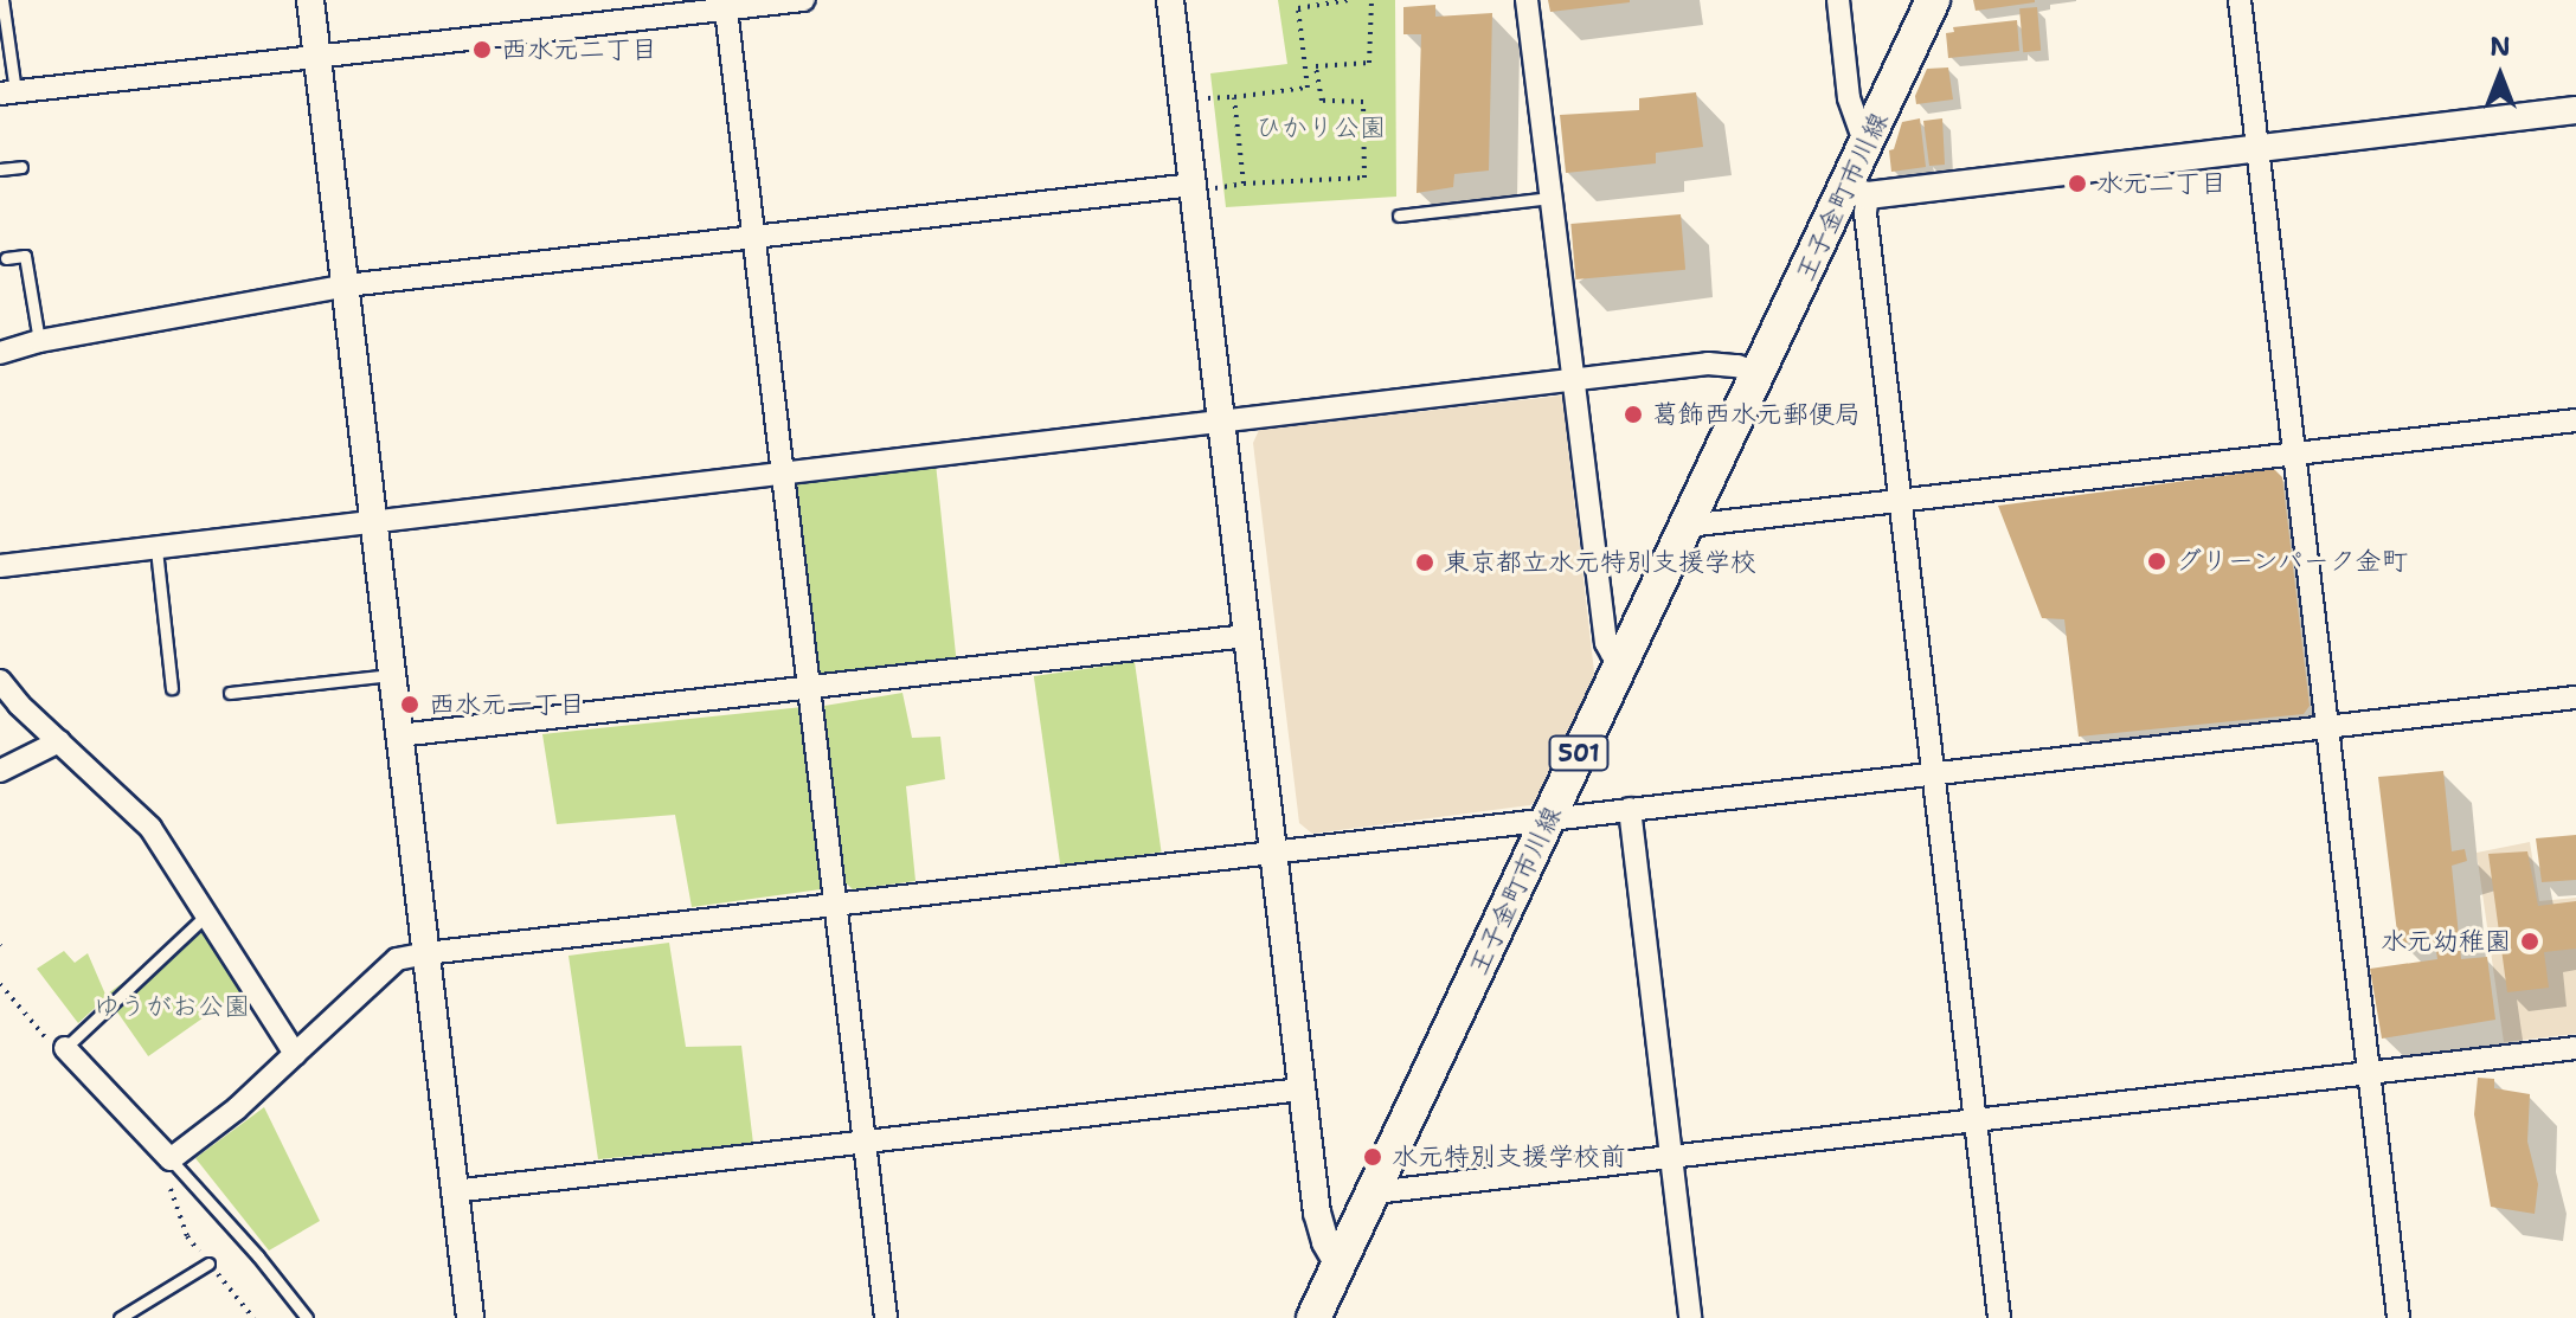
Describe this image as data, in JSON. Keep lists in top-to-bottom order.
{
  "streets": {
    "main road": ["王子金町市川線", "501"]
  },
  "parks": ["ひかり公園", "ゆうがお公園"],
  "places": [
    "西水元二丁目",
    "水元二丁目",
    "葛飾西水元郵便局",
    "グリーンパーク金町",
    "東京都立水元特別支援学校",
    "西水元一丁目",
    "水元幼稚園",
    "水元特別支援学校前"
  ],
  "north": "top"
}
